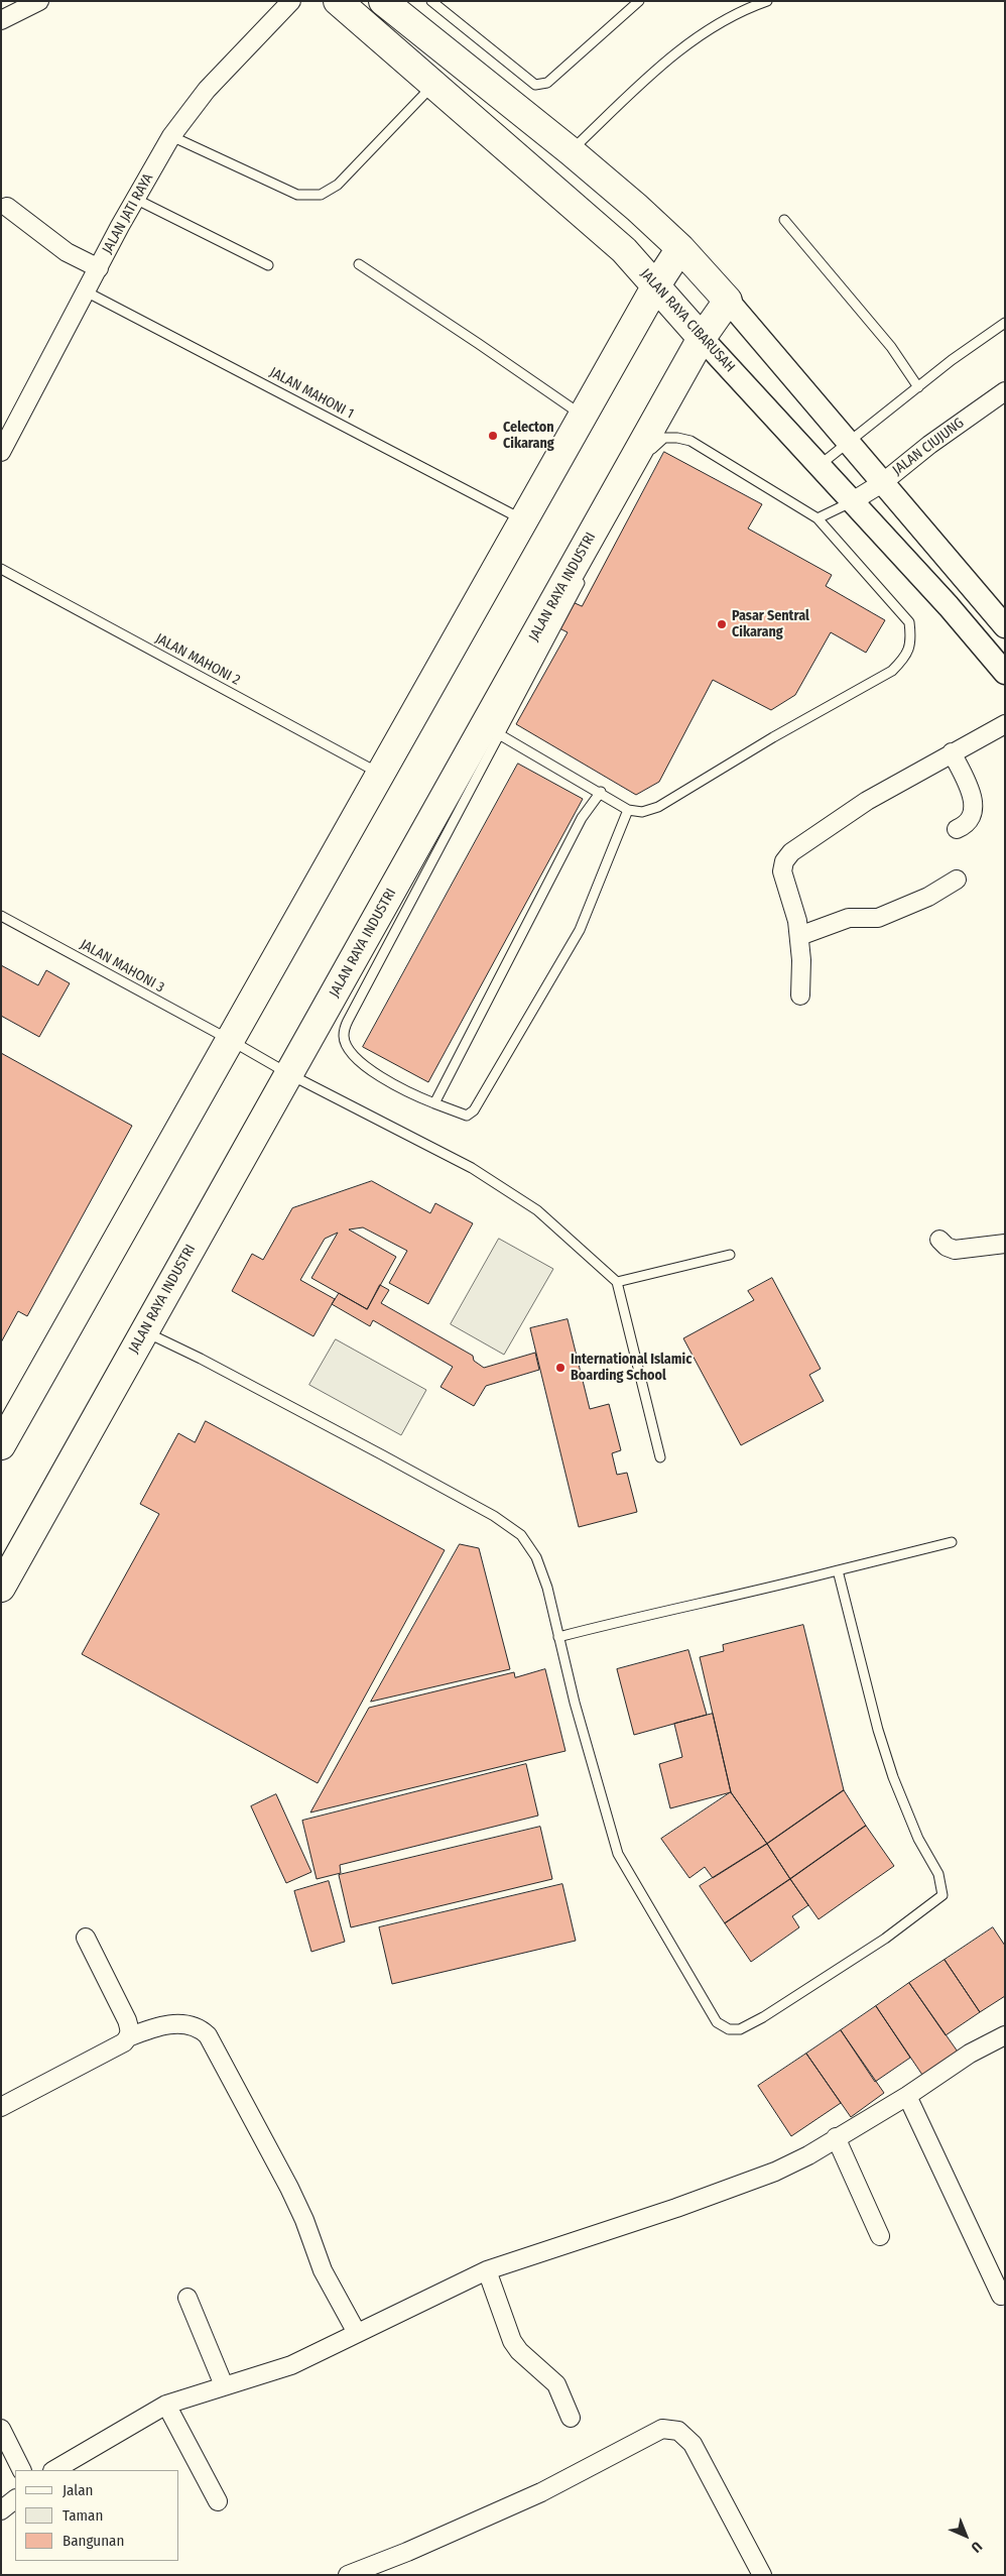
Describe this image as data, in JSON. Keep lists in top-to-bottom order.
{
  "streets": {
    "main road": ["JALAN RAYA CIBARUSAH", "JALAN RAYA INDUSTRI"],
    "street": ["JALAN JATI RAYA", "JALAN CIUJUNG"],
    "lane": ["JALAN MAHONI 1", "JALAN MAHONI 2", "JALAN MAHONI 3"]
  },
  "crossings": [
    ["JALAN JATI RAYA", "JALAN MAHONI 1"],
    ["JALAN RAYA CIBARUSAH", "JALAN CIUJUNG"],
    ["JALAN RAYA CIBARUSAH", "JALAN RAYA INDUSTRI"],
    ["JALAN RAYA INDUSTRI", "JALAN MAHONI 3"]
  ],
  "places": ["Celecton Cikarang", "Pasar Sentral Cikarang", "International Islamic Boarding School"],
  "legend": ["Jalan", "Taman", "Bangunan"],
  "north": "bottom right"
}
